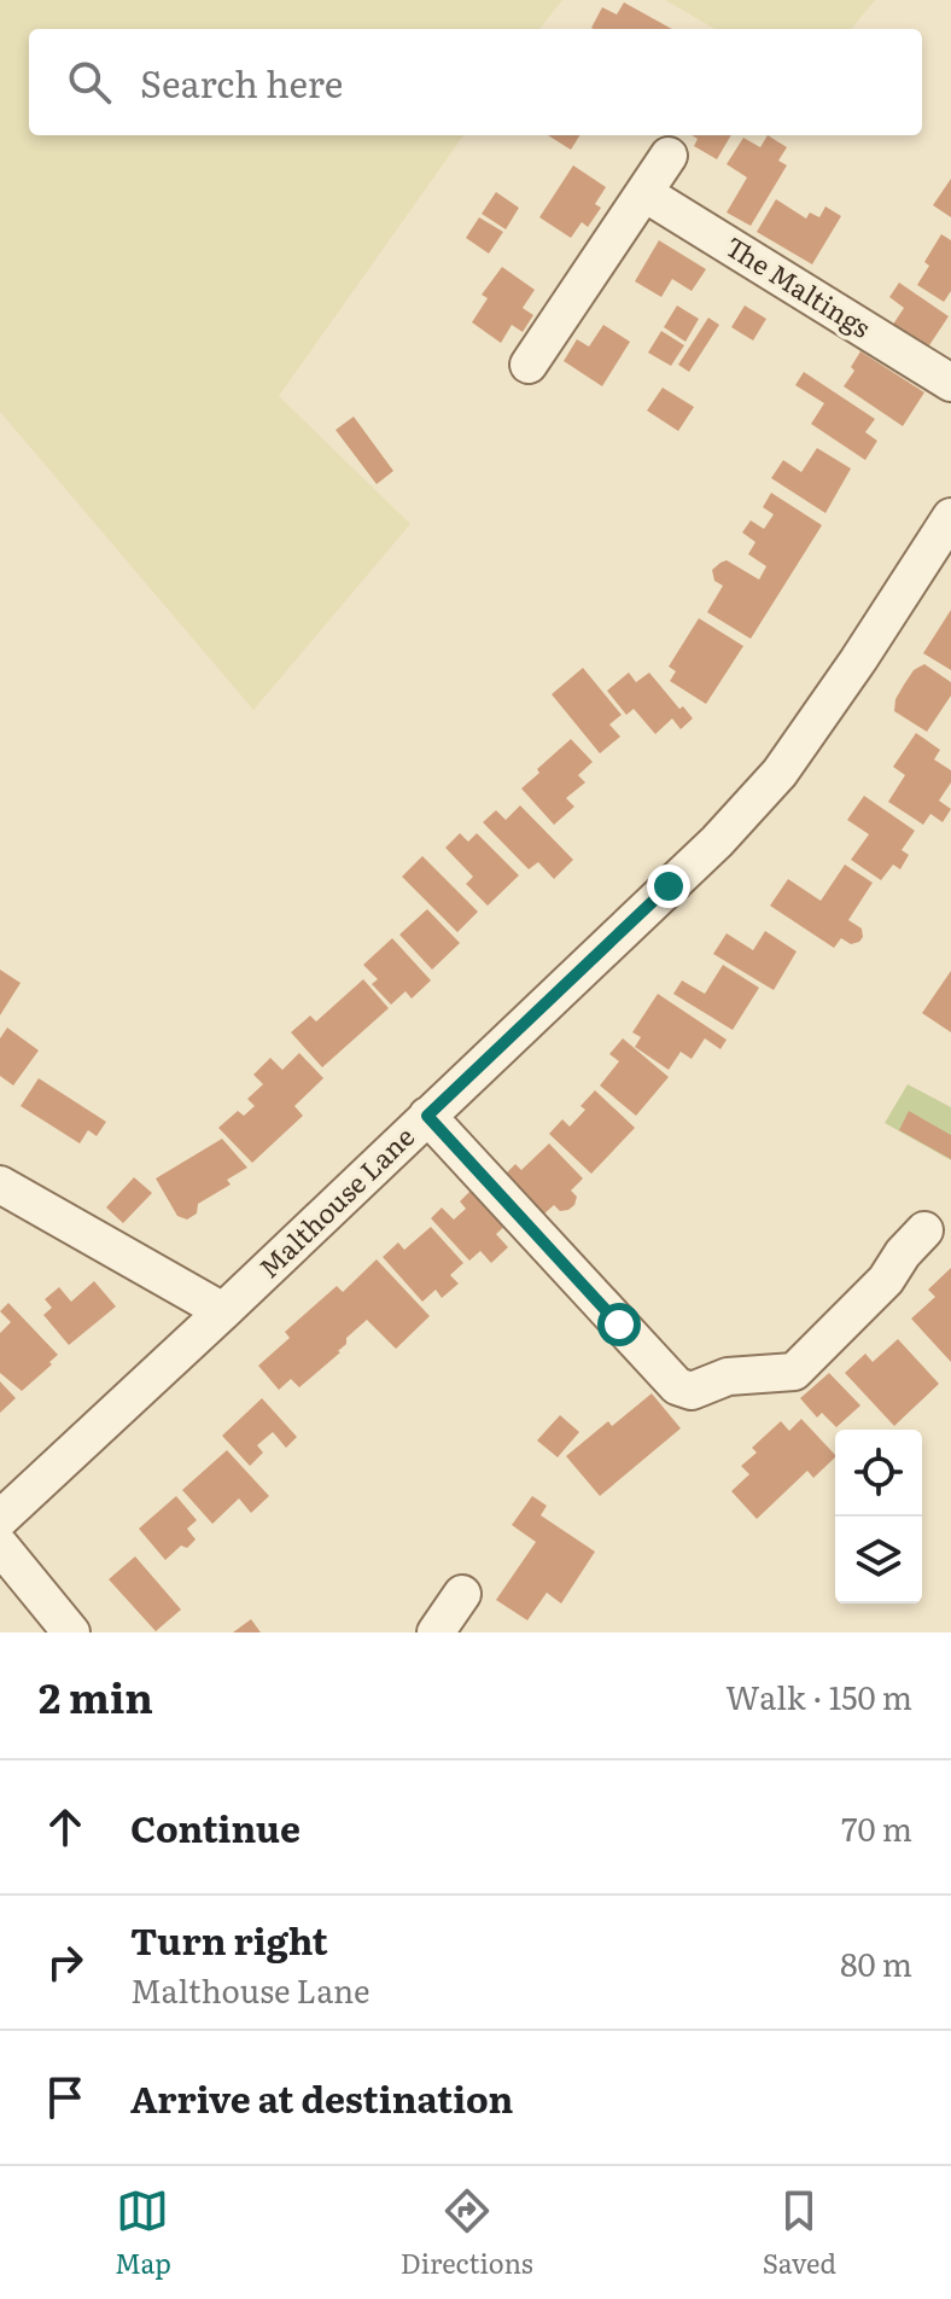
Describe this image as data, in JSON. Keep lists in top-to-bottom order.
{
  "streets": {
    "street": ["The Maltings", "Malthouse Lane"]
  },
  "page": {
    "search": "Search here",
    "heading": ["2 min", "Walk · 150 m"],
    "list": [
      ["Continue", "70 m"],
      ["Turn right", "Malthouse Lane", "80 m"],
      "Arrive at destination"
    ],
    "nav": ["Map", "Directions", "Saved"]
  }
}
